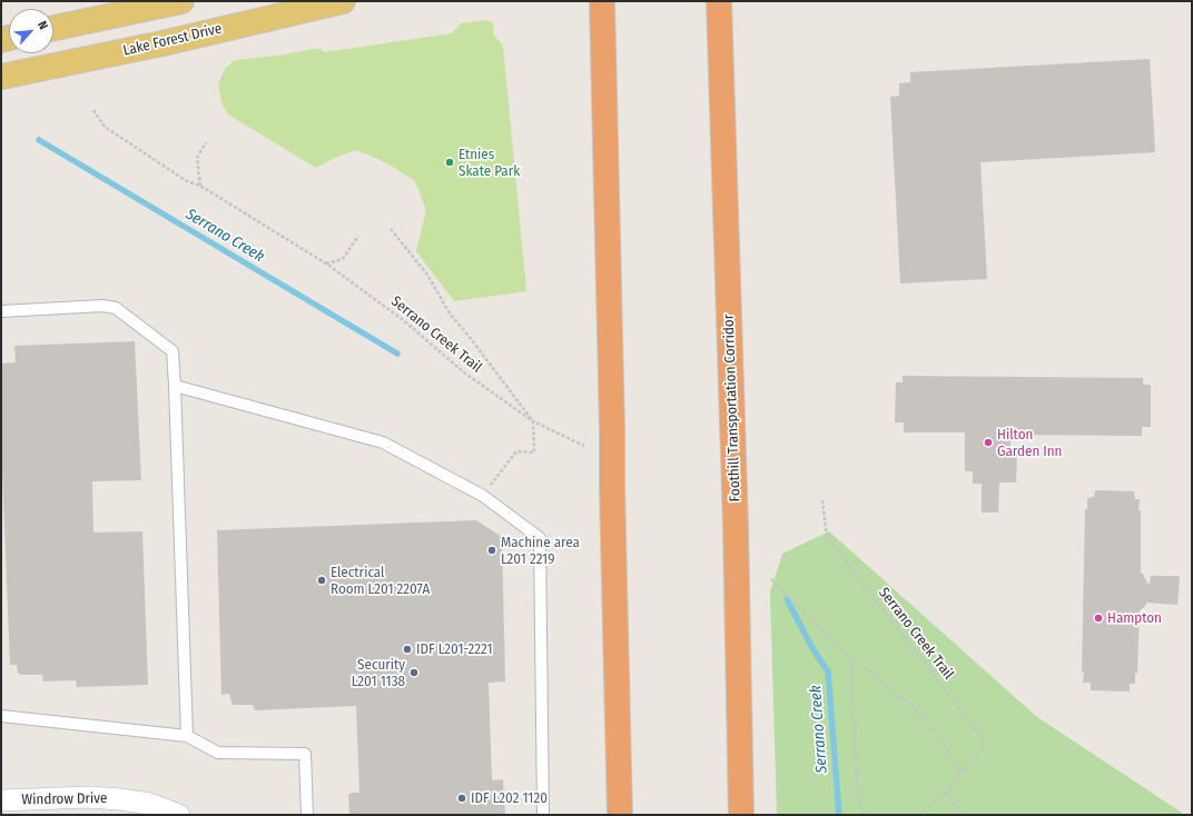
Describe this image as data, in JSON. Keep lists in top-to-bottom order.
{
  "streets": {
    "highway": ["Foothill Transportation Corridor"],
    "main road": ["Lake Forest Drive"],
    "street": ["Windrow Drive"],
    "path": ["Serrano Creek Trail"]
  },
  "water": ["Serrano Creek"],
  "places": [
    "Etnies Skate Park",
    "Hilton Garden Inn",
    "Machine area L201 2219",
    "Electrical Room L201 2207A",
    "Hampton",
    "IDF L201-2221",
    "Security L201 1138",
    "IDF L202 1120"
  ],
  "north": "top right"
}
